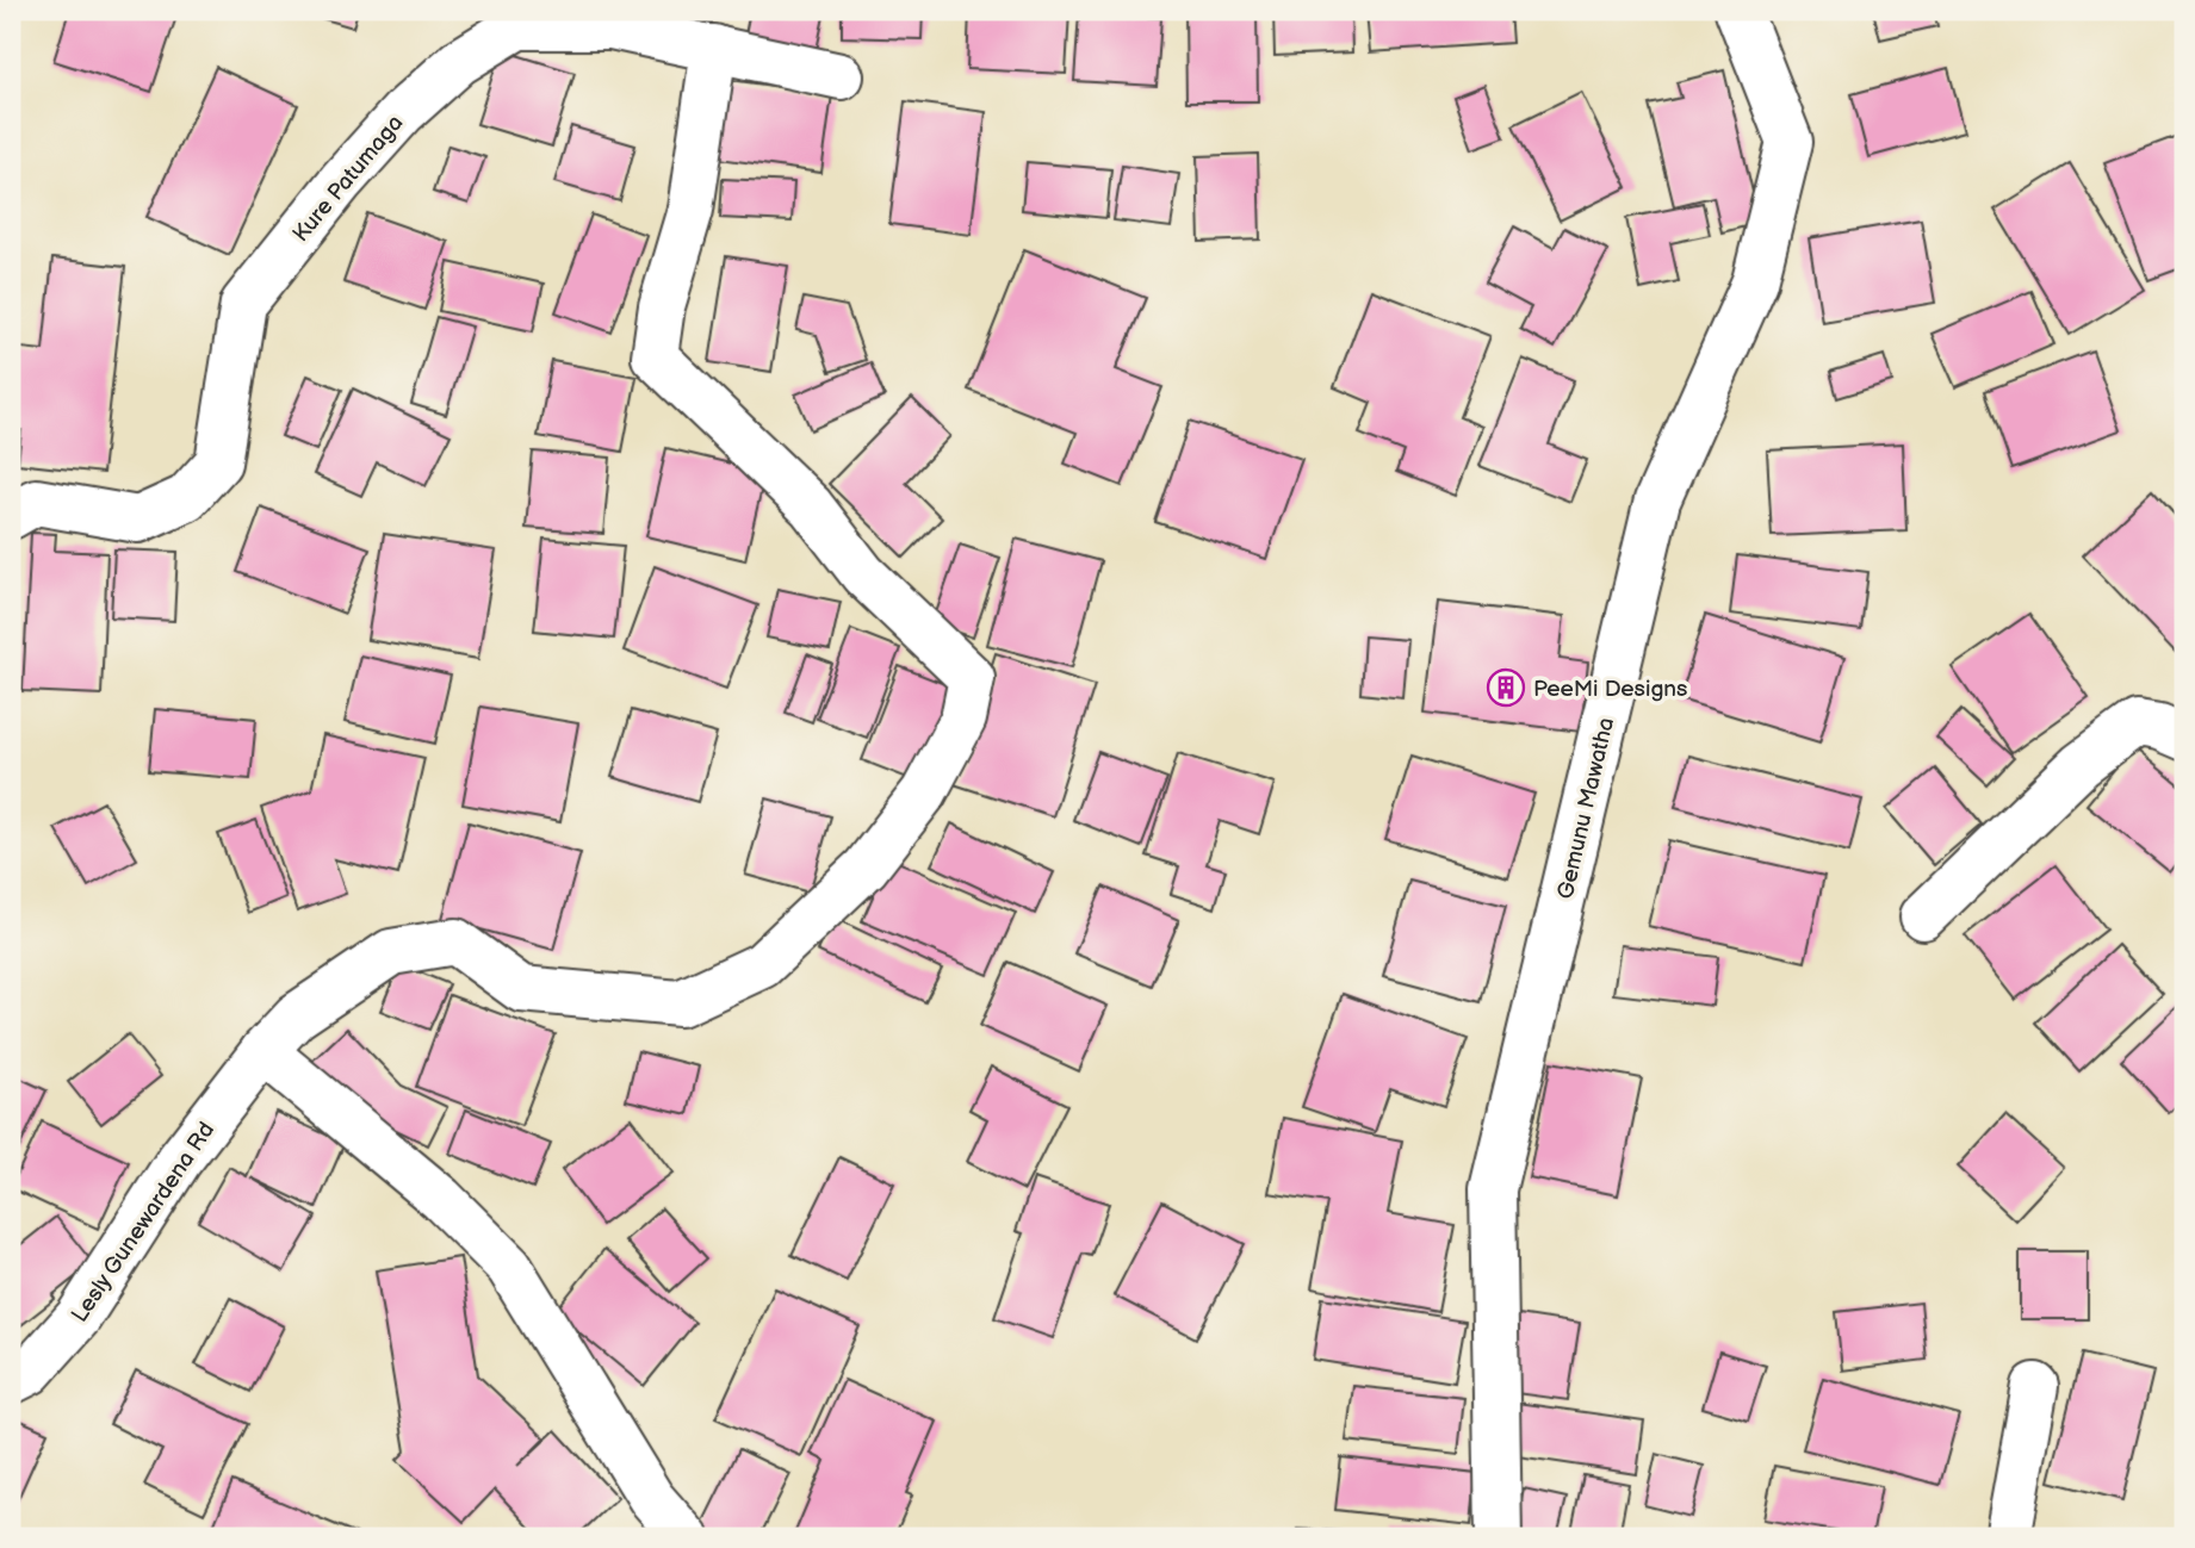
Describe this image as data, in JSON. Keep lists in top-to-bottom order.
{
  "streets": {
    "street": ["Kure Patumaga", "Gemunu Mawatha", "Lesly Gunewardena Rd"]
  },
  "crossings": [
    ["Kure Patumaga", "Lesly Gunewardena Rd"]
  ],
  "places": {
    "building": ["PeeMi Designs"]
  }
}
